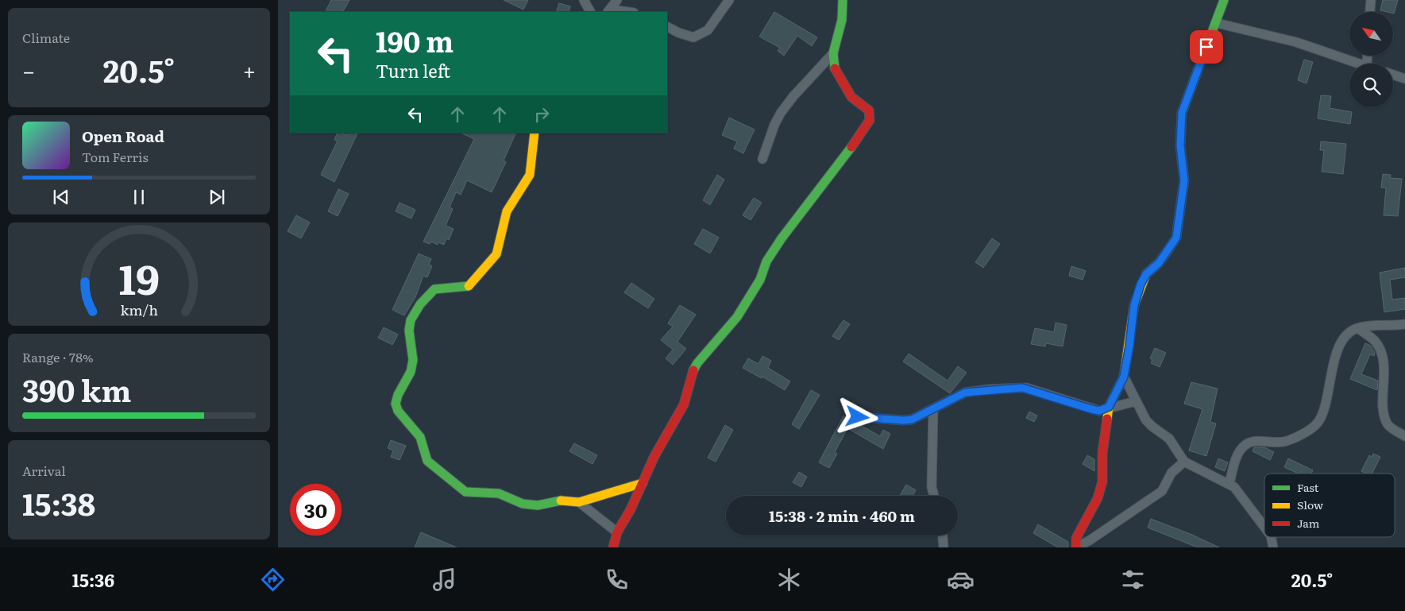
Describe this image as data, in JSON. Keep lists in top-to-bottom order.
{
  "legend": ["Fast", "Slow", "Jam"],
  "north": "top left",
  "page": {
    "tile": [
      "Climate",
      ["Range · 78%", "390 km"],
      ["Arrival", "15:38"]
    ],
    "turn": ["190 m", "Turn left"],
    "heat": ["−", "20.5°", "+"],
    "song": ["Open Road", "Tom Ferris"],
    "limit": "30",
    "trip": "15:38 · 2 min · 460 m",
    "tabs": ["15:36", "20.5°"],
    "gauge": ["19", "km/h"]
  }
}
